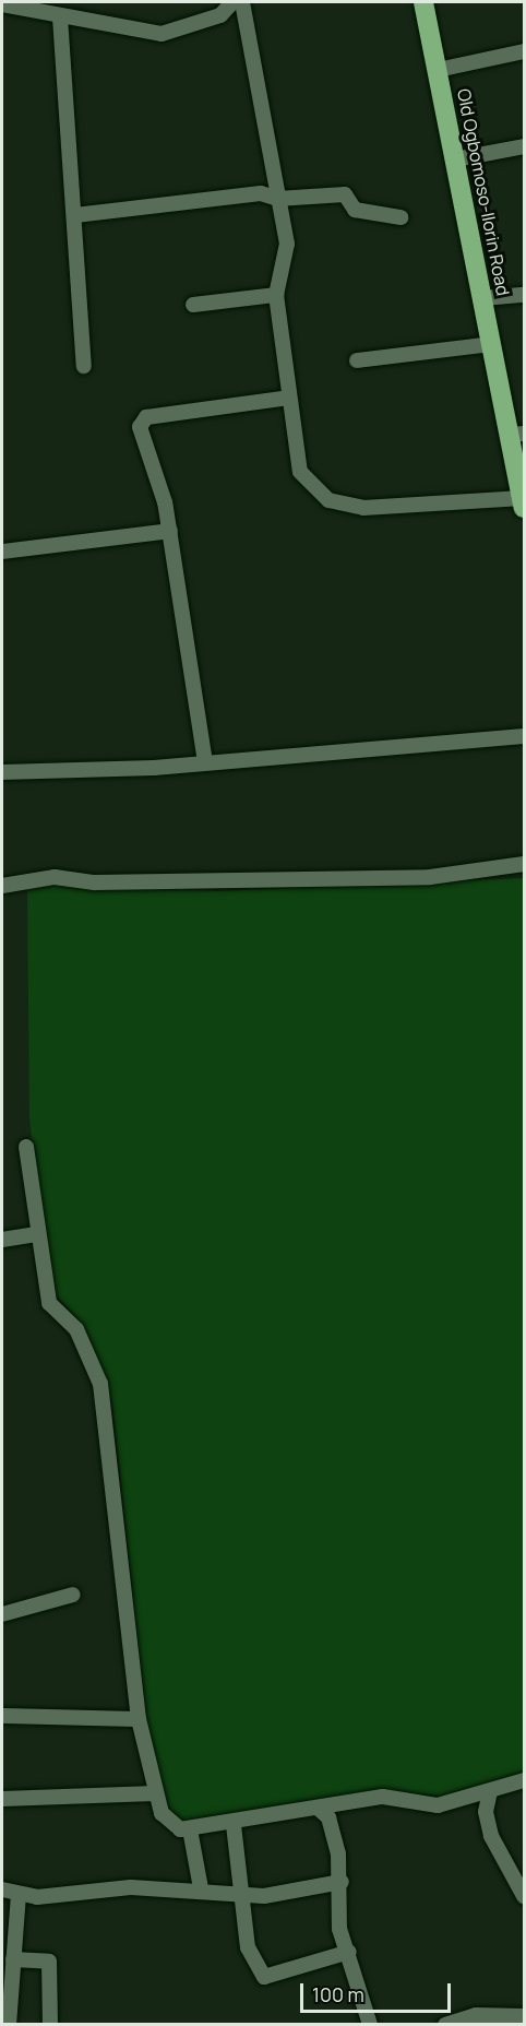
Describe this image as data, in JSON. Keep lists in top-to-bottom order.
{
  "streets": {
    "highway": ["Old Ogbomoso-Ilorin Road"]
  },
  "scale_bar": "100 m"
}
